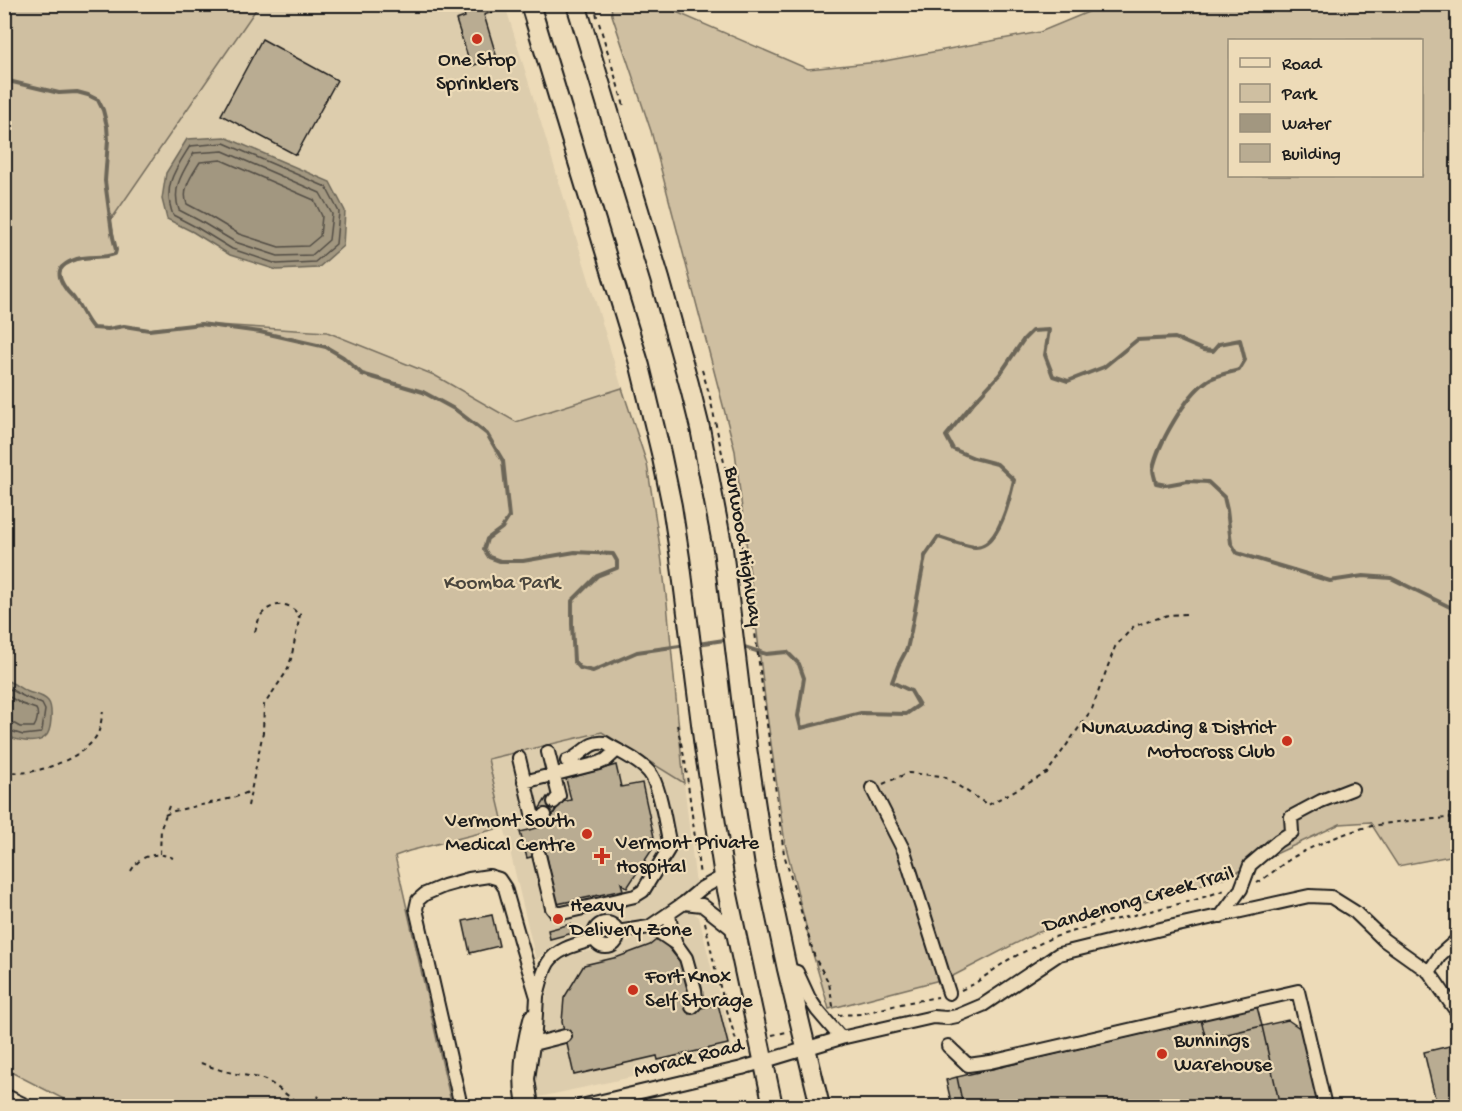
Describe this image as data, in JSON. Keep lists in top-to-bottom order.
{
  "streets": {
    "highway": ["Burwood Highway"],
    "street": ["Morack Road"],
    "path": ["Dandenong Creek Trail"]
  },
  "crossings": [
    ["Burwood Highway", "Morack Road"]
  ],
  "parks": ["Koomba Park"],
  "places": {
    "other": [
      "One Stop Sprinklers",
      "Nunawading & District Motocross Club",
      "Vermont South Medical Centre",
      "Heavy Delivery Zone",
      "Fort Knox Self Storage",
      "Bunnings Warehouse"
    ],
    "health": ["Vermont Private Hospital"]
  },
  "legend": [
    "Road",
    "Park",
    "Water",
    "Building"
  ]
}
